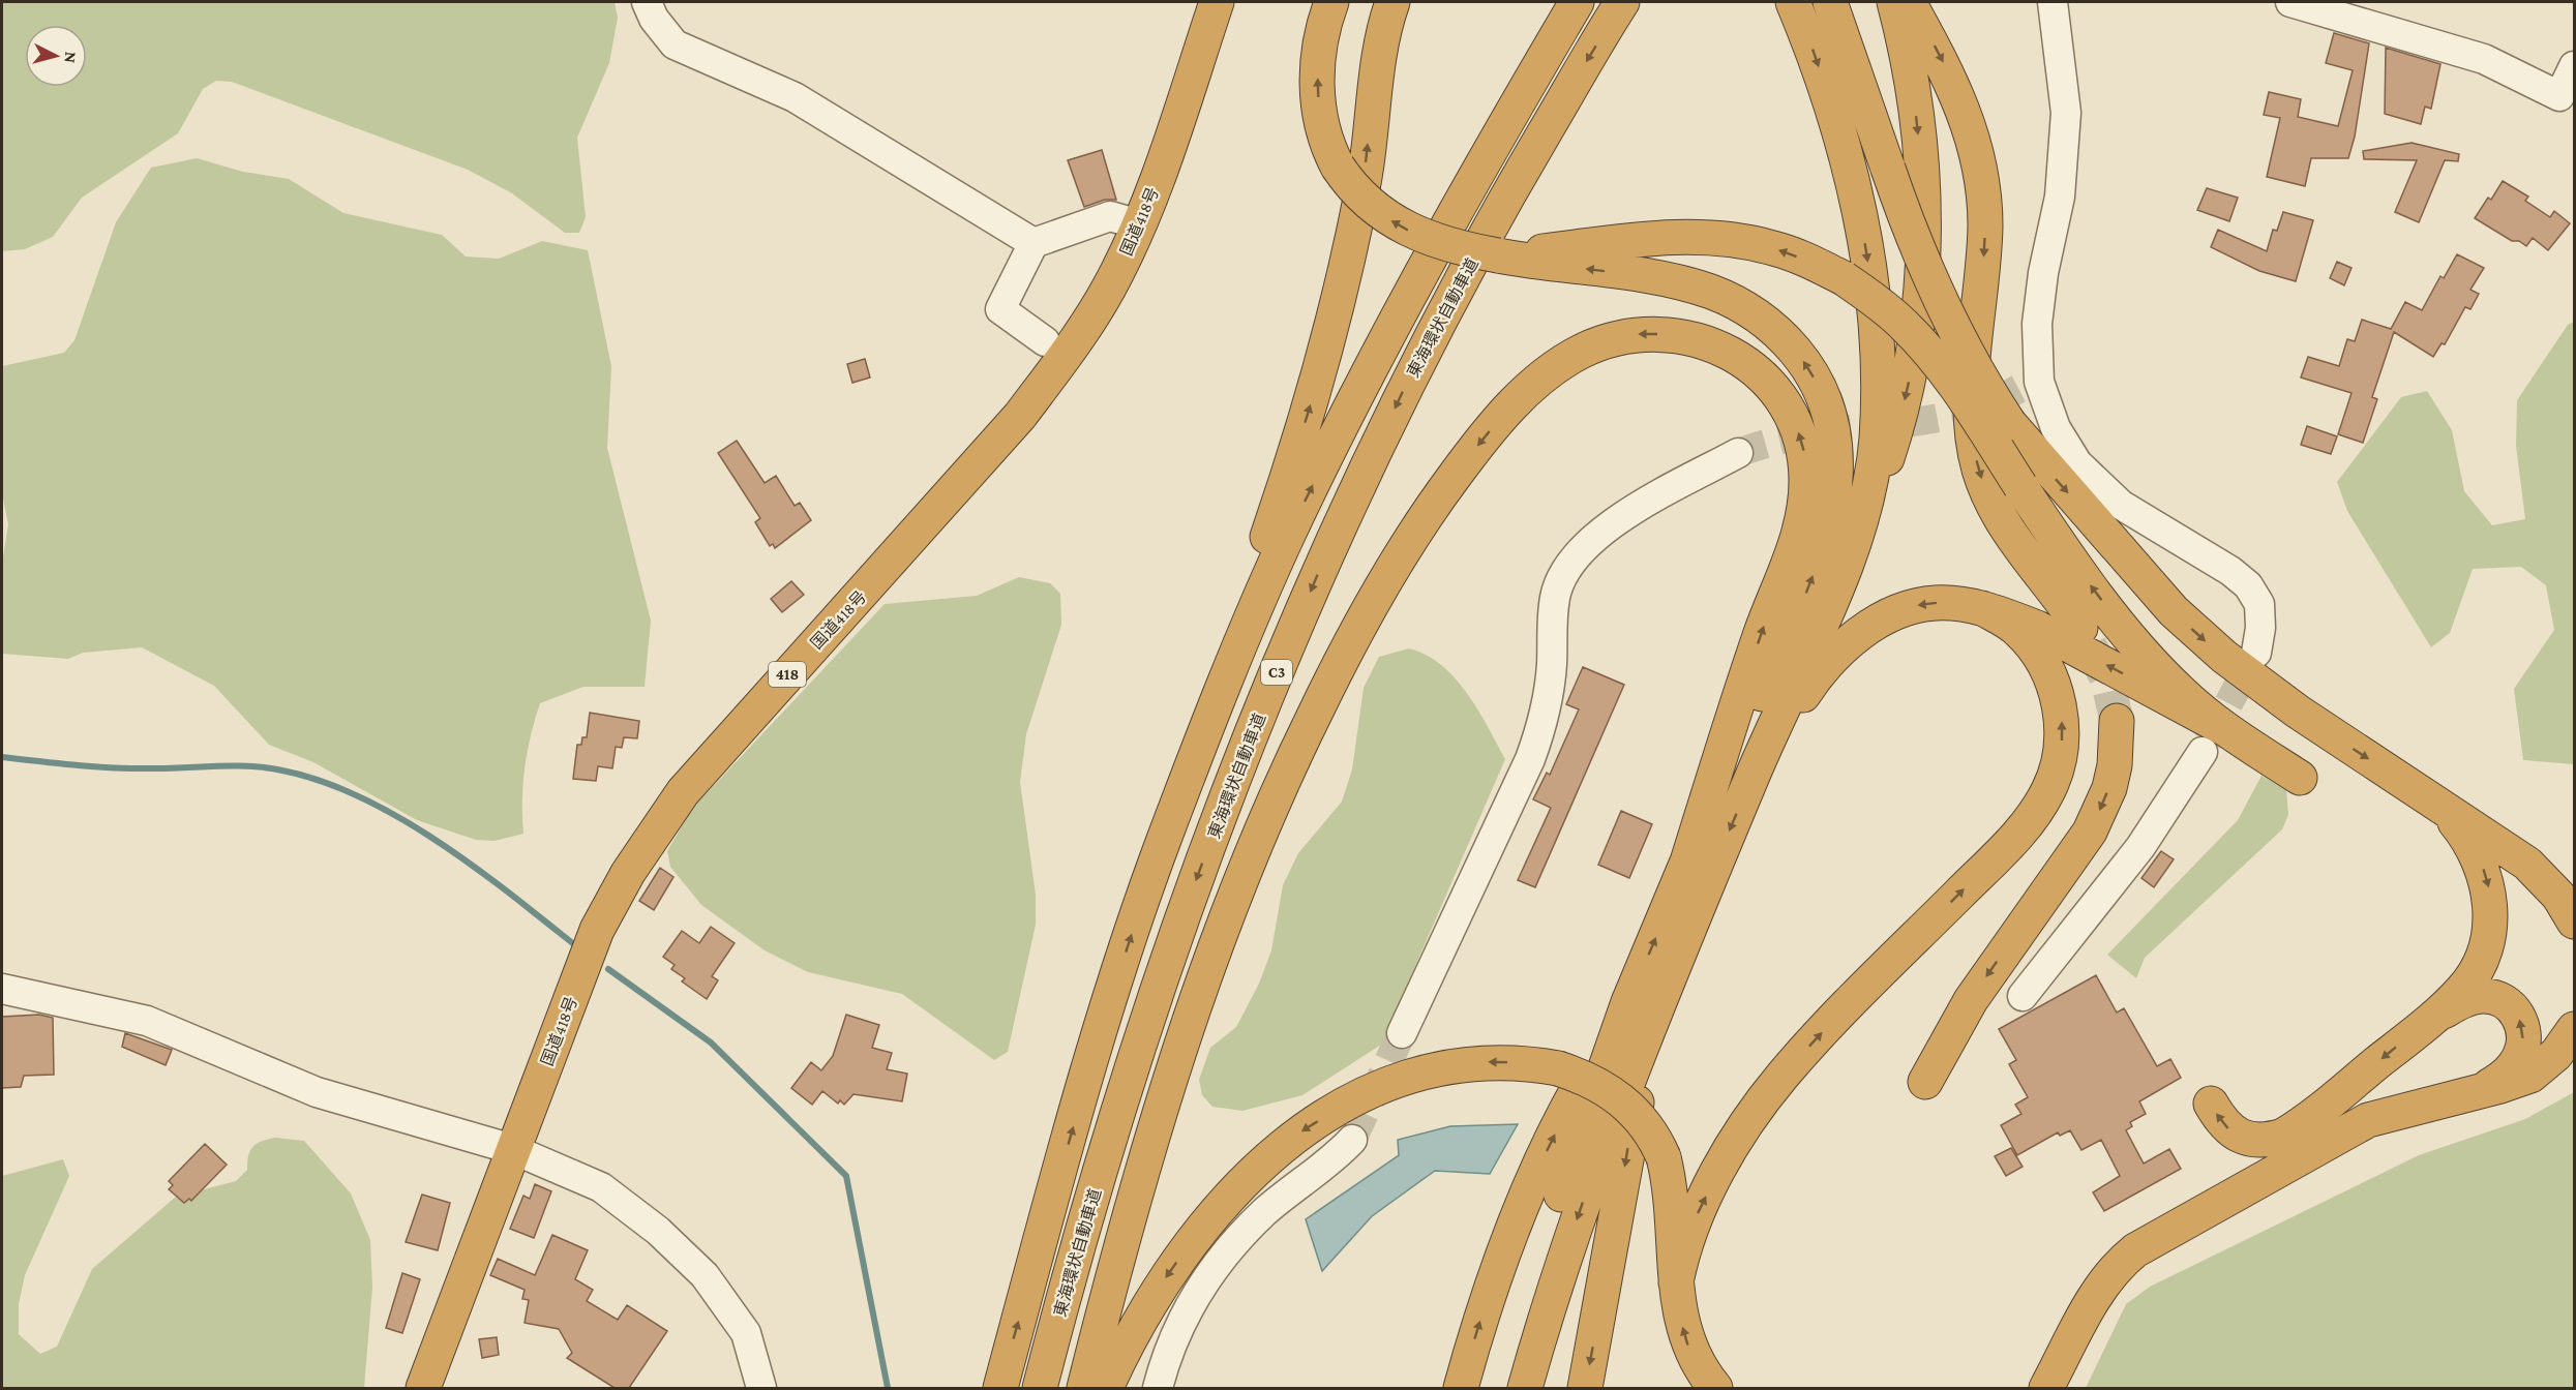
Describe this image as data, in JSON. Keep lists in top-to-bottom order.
{
  "streets": {
    "highway": [
      "国道418号",
      "東海環状自動車道",
      "C3",
      "418"
    ]
  },
  "north": "right"
}
